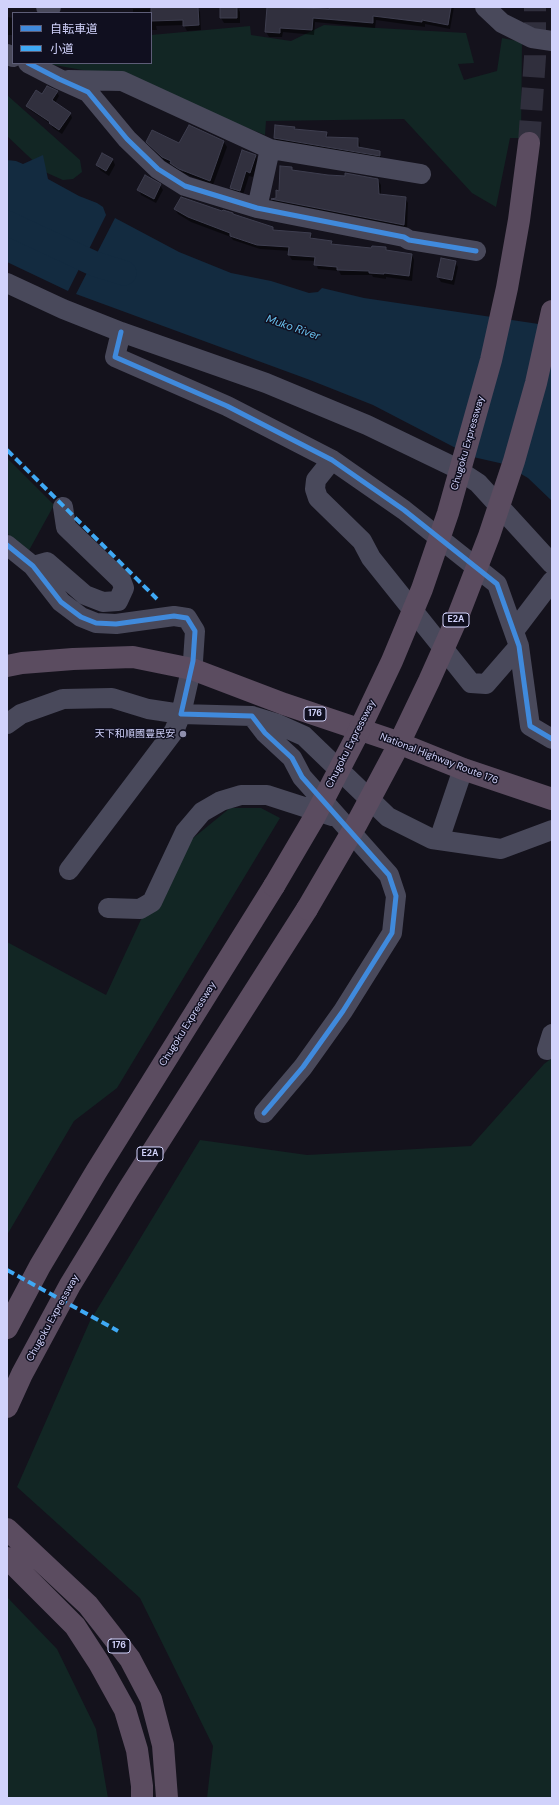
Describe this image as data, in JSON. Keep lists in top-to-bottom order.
{
  "streets": {
    "highway": [
      "Chugoku Expressway",
      "E2A",
      "176",
      "National Highway Route 176"
    ]
  },
  "water": ["Muko River"],
  "places": ["天下和順國豊民安"],
  "legend": ["自転車道", "小道"]
}
